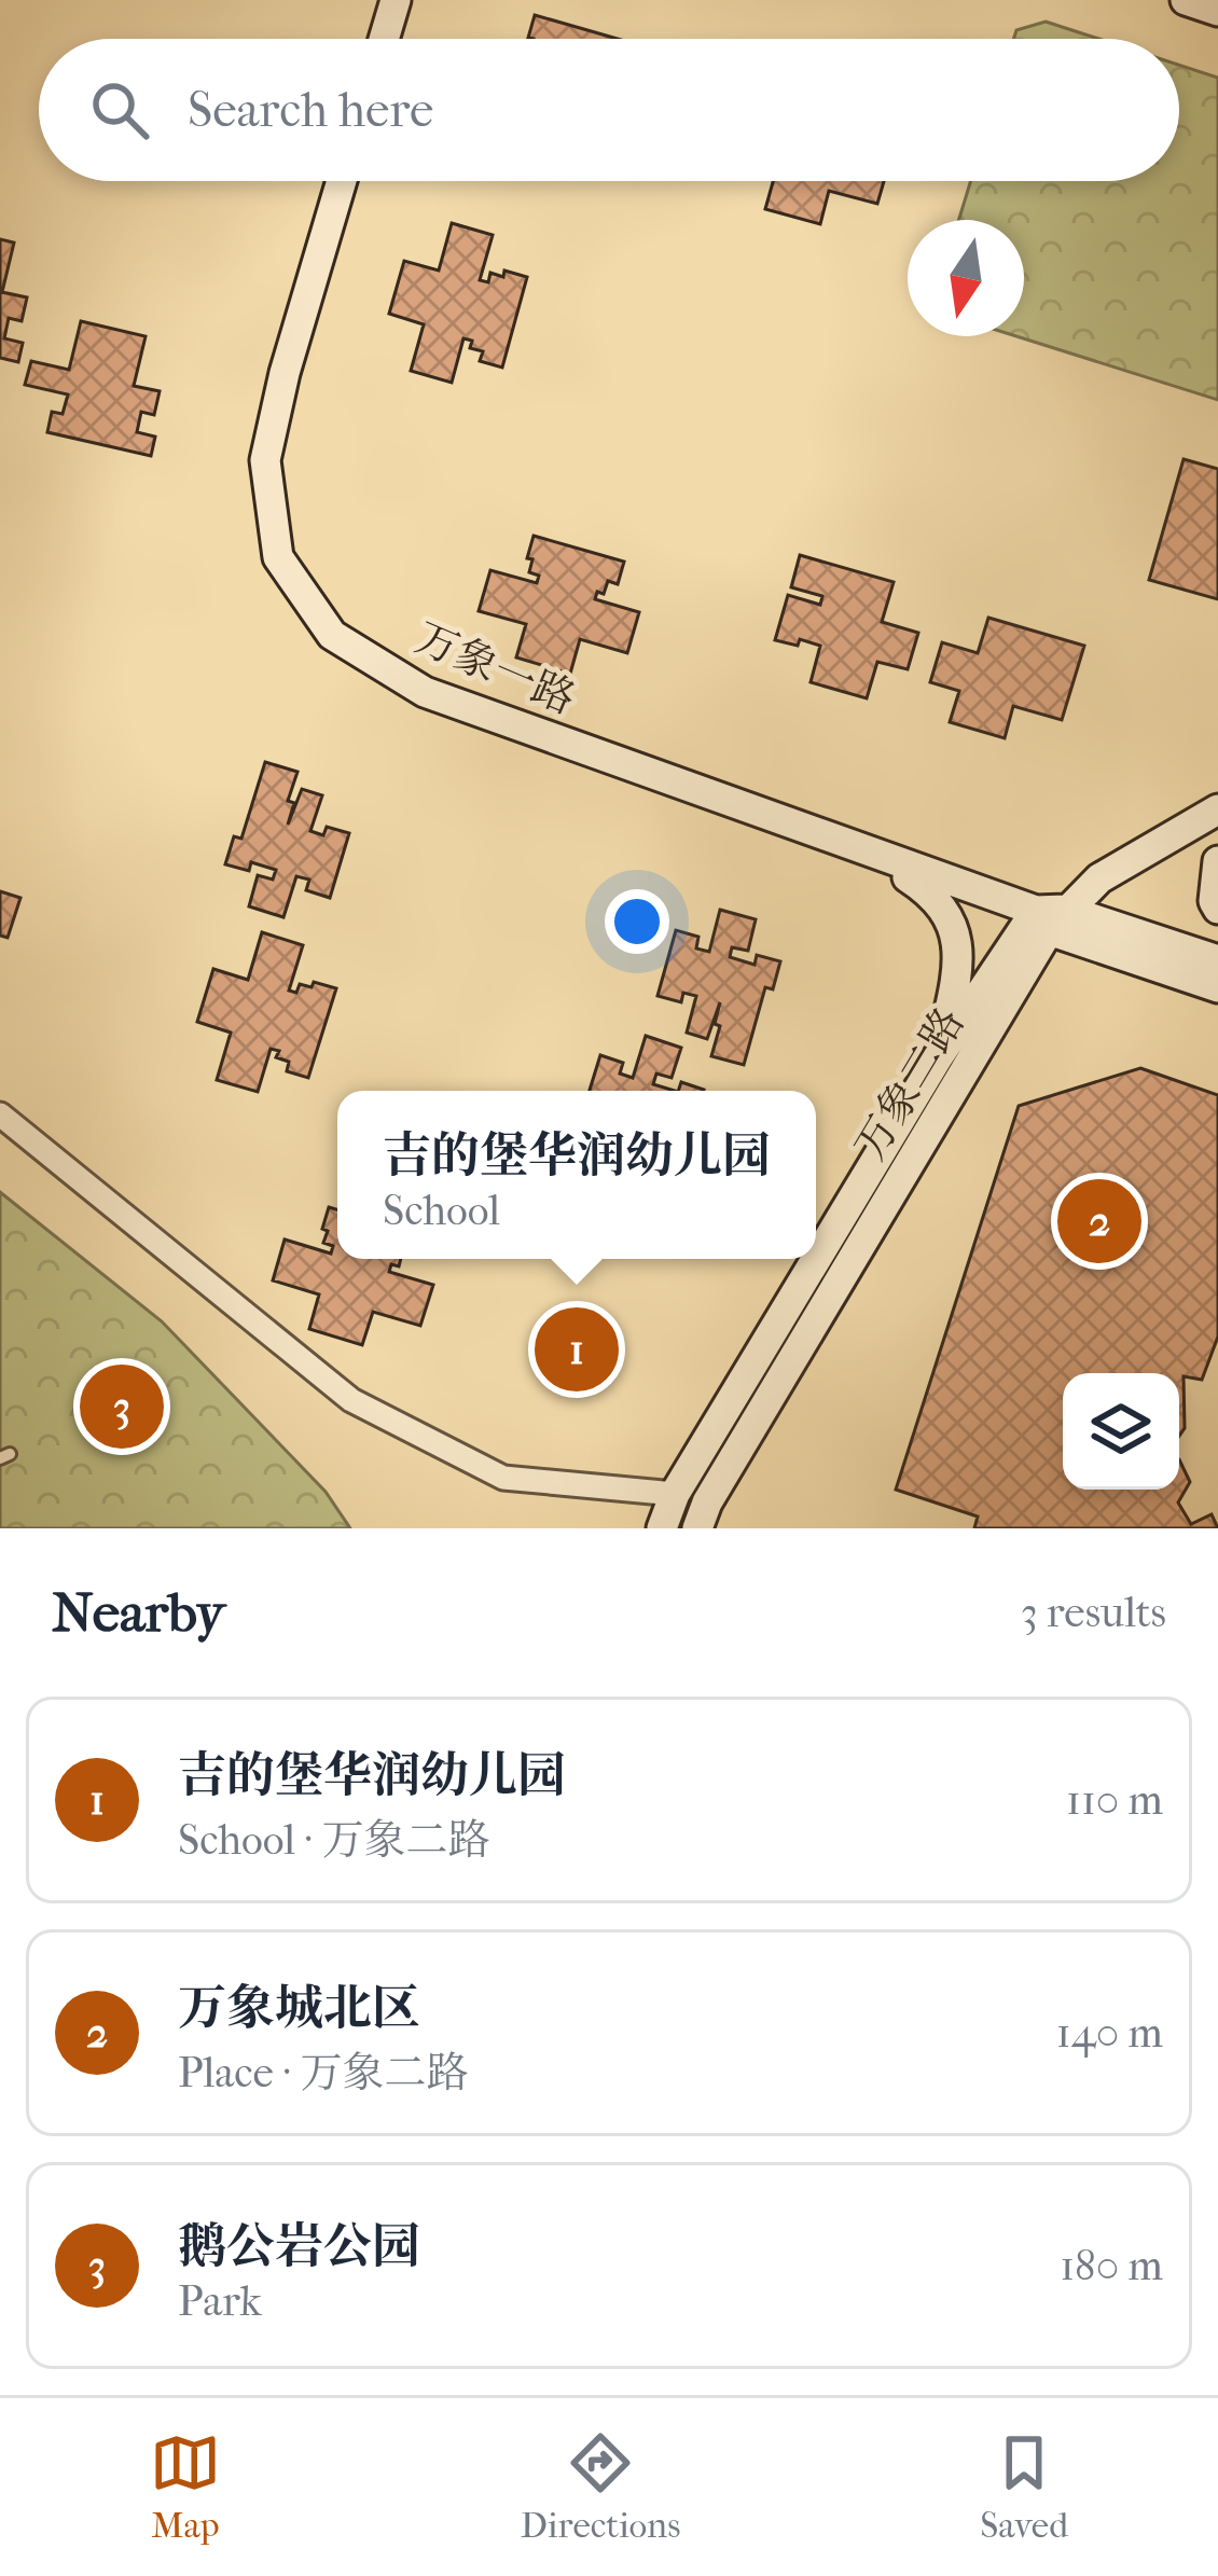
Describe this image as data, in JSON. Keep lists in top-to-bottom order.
{
  "streets": {
    "street": ["万象一路", "万象二路"]
  },
  "crossings": [
    ["万象一路", "万象二路"]
  ],
  "north": "bottom",
  "page": {
    "search": "Search here",
    "popup": ["吉的堡华润幼儿园", "School"],
    "pins": ["2", "1", "3"],
    "heading": ["Nearby", "3 results"],
    "list": [
      {
        "mark": "1",
        "name": "吉的堡华润幼儿园",
        "note": "School · 万象二路",
        "value": "110 m"
      },
      {
        "mark": "2",
        "name": "万象城北区",
        "note": "Place · 万象二路",
        "value": "140 m"
      },
      {
        "mark": "3",
        "name": "鹅公岩公园",
        "note": "Park",
        "value": "180 m"
      }
    ],
    "nav": ["Map", "Directions", "Saved"]
  }
}
